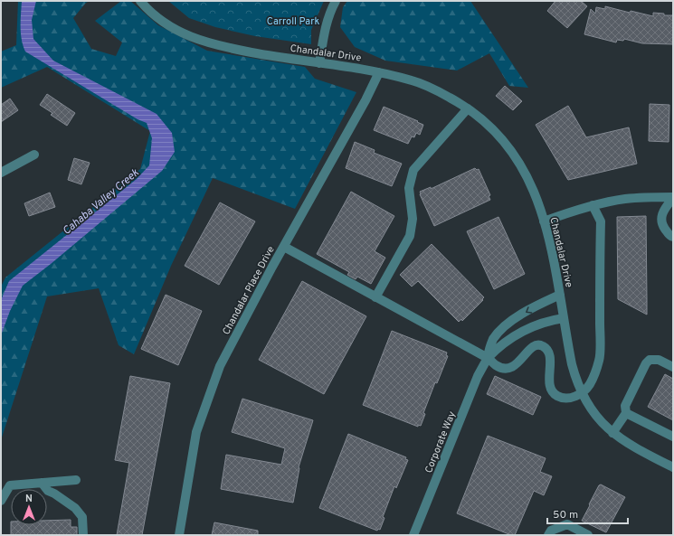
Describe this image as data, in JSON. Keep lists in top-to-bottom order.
{
  "streets": {
    "street": ["Chandalar Drive", "Chandalar Place Drive", "Corporate Way"]
  },
  "crossings": [
    ["Chandalar Drive", "Chandalar Place Drive"],
    ["Chandalar Drive", "Corporate Way"]
  ],
  "water": ["Cahaba Valley Creek"],
  "parks": ["Carroll Park"],
  "scale_bar": "50 m",
  "north": "top"
}
